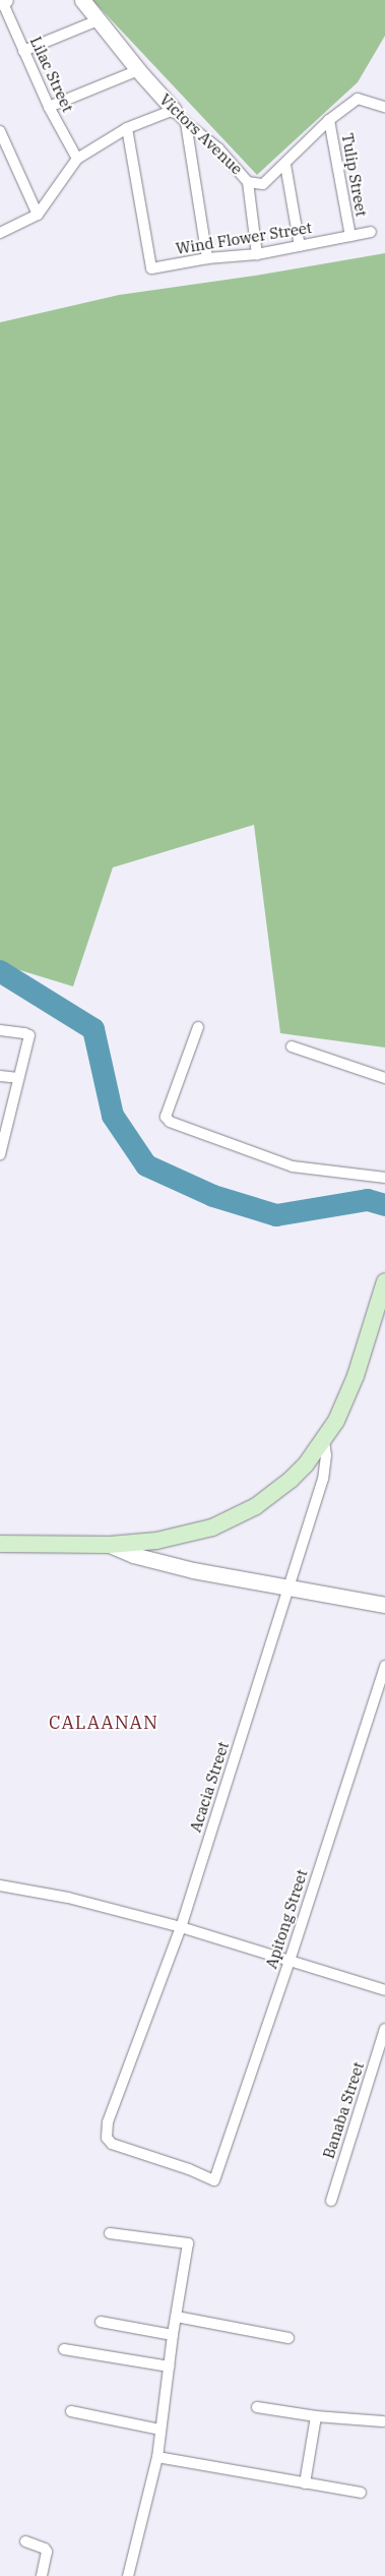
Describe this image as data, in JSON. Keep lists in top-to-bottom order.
{
  "streets": {
    "street": [
      "Lilac Street",
      "Victors Avenue",
      "Tulip Street",
      "Wind Flower Street",
      "Acacia Street",
      "Apitong Street",
      "Banaba Street"
    ]
  },
  "crossings": [
    ["Victors Avenue", "Tulip Street"],
    ["Tulip Street", "Wind Flower Street"],
    ["Acacia Street", "Apitong Street"]
  ],
  "districts": ["CALAANAN"]
}
